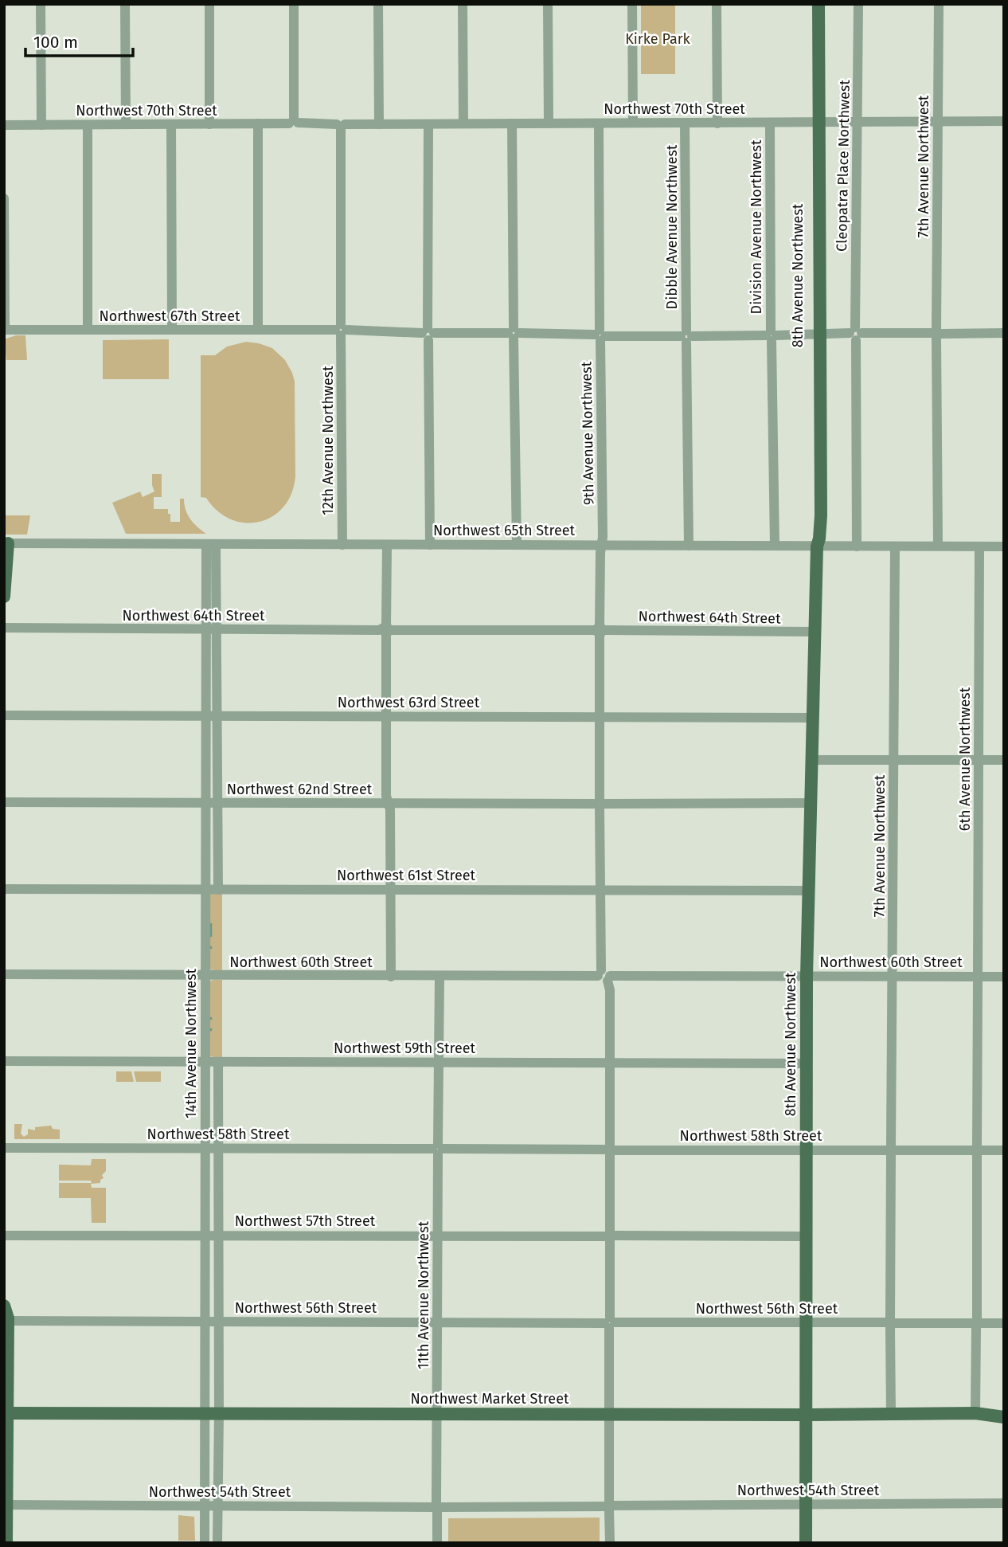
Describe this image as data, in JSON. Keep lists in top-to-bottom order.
{
  "streets": {
    "main road": ["8th Avenue Northwest", "Northwest Market Street"],
    "street": [
      "Northwest 70th Street",
      "Cleopatra Place Northwest",
      "7th Avenue Northwest",
      "Dibble Avenue Northwest",
      "Division Avenue Northwest",
      "Northwest 67th Street",
      "9th Avenue Northwest",
      "12th Avenue Northwest",
      "Northwest 65th Street",
      "Northwest 64th Street",
      "Northwest 63rd Street",
      "6th Avenue Northwest",
      "Northwest 62nd Street",
      "Northwest 61st Street",
      "Northwest 60th Street",
      "14th Avenue Northwest",
      "Northwest 59th Street",
      "Northwest 58th Street",
      "Northwest 57th Street",
      "11th Avenue Northwest",
      "Northwest 56th Street",
      "Northwest 54th Street"
    ]
  },
  "crossings": [
    ["Northwest 70th Street", "Cleopatra Place Northwest"],
    ["Northwest 70th Street", "7th Avenue Northwest"],
    ["Northwest 70th Street", "Dibble Avenue Northwest"],
    ["Northwest 70th Street", "Division Avenue Northwest"],
    ["Northwest 70th Street", "8th Avenue Northwest"],
    ["Northwest 70th Street", "9th Avenue Northwest"],
    ["Northwest 70th Street", "12th Avenue Northwest"],
    ["Cleopatra Place Northwest", "Northwest 67th Street"],
    ["Cleopatra Place Northwest", "Northwest 65th Street"],
    ["7th Avenue Northwest", "Northwest 67th Street"],
    ["7th Avenue Northwest", "Northwest 65th Street"],
    ["7th Avenue Northwest", "Northwest 60th Street"],
    ["7th Avenue Northwest", "Northwest 58th Street"],
    ["7th Avenue Northwest", "Northwest 56th Street"],
    ["7th Avenue Northwest", "Northwest Market Street"],
    ["Dibble Avenue Northwest", "Northwest 67th Street"],
    ["Dibble Avenue Northwest", "Northwest 65th Street"],
    ["Division Avenue Northwest", "Northwest 67th Street"],
    ["Division Avenue Northwest", "Northwest 65th Street"],
    ["8th Avenue Northwest", "Northwest 67th Street"],
    ["8th Avenue Northwest", "Northwest 65th Street"],
    ["8th Avenue Northwest", "Northwest 64th Street"],
    ["8th Avenue Northwest", "Northwest 63rd Street"],
    ["8th Avenue Northwest", "Northwest 62nd Street"],
    ["8th Avenue Northwest", "Northwest 61st Street"],
    ["8th Avenue Northwest", "Northwest 60th Street"],
    ["8th Avenue Northwest", "Northwest 59th Street"],
    ["8th Avenue Northwest", "Northwest 58th Street"],
    ["8th Avenue Northwest", "Northwest 57th Street"],
    ["8th Avenue Northwest", "Northwest 56th Street"],
    ["8th Avenue Northwest", "Northwest Market Street"],
    ["8th Avenue Northwest", "Northwest 54th Street"],
    ["Northwest 67th Street", "9th Avenue Northwest"],
    ["Northwest 67th Street", "12th Avenue Northwest"],
    ["9th Avenue Northwest", "Northwest 65th Street"],
    ["9th Avenue Northwest", "Northwest 64th Street"],
    ["9th Avenue Northwest", "Northwest 63rd Street"],
    ["9th Avenue Northwest", "Northwest 62nd Street"],
    ["9th Avenue Northwest", "Northwest 61st Street"],
    ["9th Avenue Northwest", "Northwest 60th Street"],
    ["9th Avenue Northwest", "Northwest 59th Street"],
    ["9th Avenue Northwest", "Northwest 58th Street"],
    ["9th Avenue Northwest", "Northwest 57th Street"],
    ["9th Avenue Northwest", "Northwest 56th Street"],
    ["9th Avenue Northwest", "Northwest Market Street"],
    ["9th Avenue Northwest", "Northwest 54th Street"],
    ["12th Avenue Northwest", "Northwest 65th Street"],
    ["Northwest 65th Street", "6th Avenue Northwest"],
    ["Northwest 65th Street", "14th Avenue Northwest"],
    ["Northwest 64th Street", "14th Avenue Northwest"],
    ["Northwest 63rd Street", "14th Avenue Northwest"],
    ["6th Avenue Northwest", "Northwest 60th Street"],
    ["6th Avenue Northwest", "Northwest 58th Street"],
    ["6th Avenue Northwest", "Northwest 56th Street"],
    ["6th Avenue Northwest", "Northwest Market Street"],
    ["Northwest 62nd Street", "14th Avenue Northwest"],
    ["Northwest 61st Street", "14th Avenue Northwest"],
    ["Northwest 60th Street", "14th Avenue Northwest"],
    ["Northwest 60th Street", "11th Avenue Northwest"],
    ["14th Avenue Northwest", "Northwest 59th Street"],
    ["14th Avenue Northwest", "Northwest 58th Street"],
    ["14th Avenue Northwest", "Northwest 57th Street"],
    ["14th Avenue Northwest", "Northwest 56th Street"],
    ["14th Avenue Northwest", "Northwest Market Street"],
    ["14th Avenue Northwest", "Northwest 54th Street"],
    ["Northwest 59th Street", "11th Avenue Northwest"],
    ["Northwest 58th Street", "11th Avenue Northwest"],
    ["Northwest 57th Street", "11th Avenue Northwest"],
    ["11th Avenue Northwest", "Northwest 56th Street"],
    ["11th Avenue Northwest", "Northwest Market Street"],
    ["11th Avenue Northwest", "Northwest 54th Street"]
  ],
  "parks": ["Kirke Park"],
  "scale_bar": "100 m"
}
